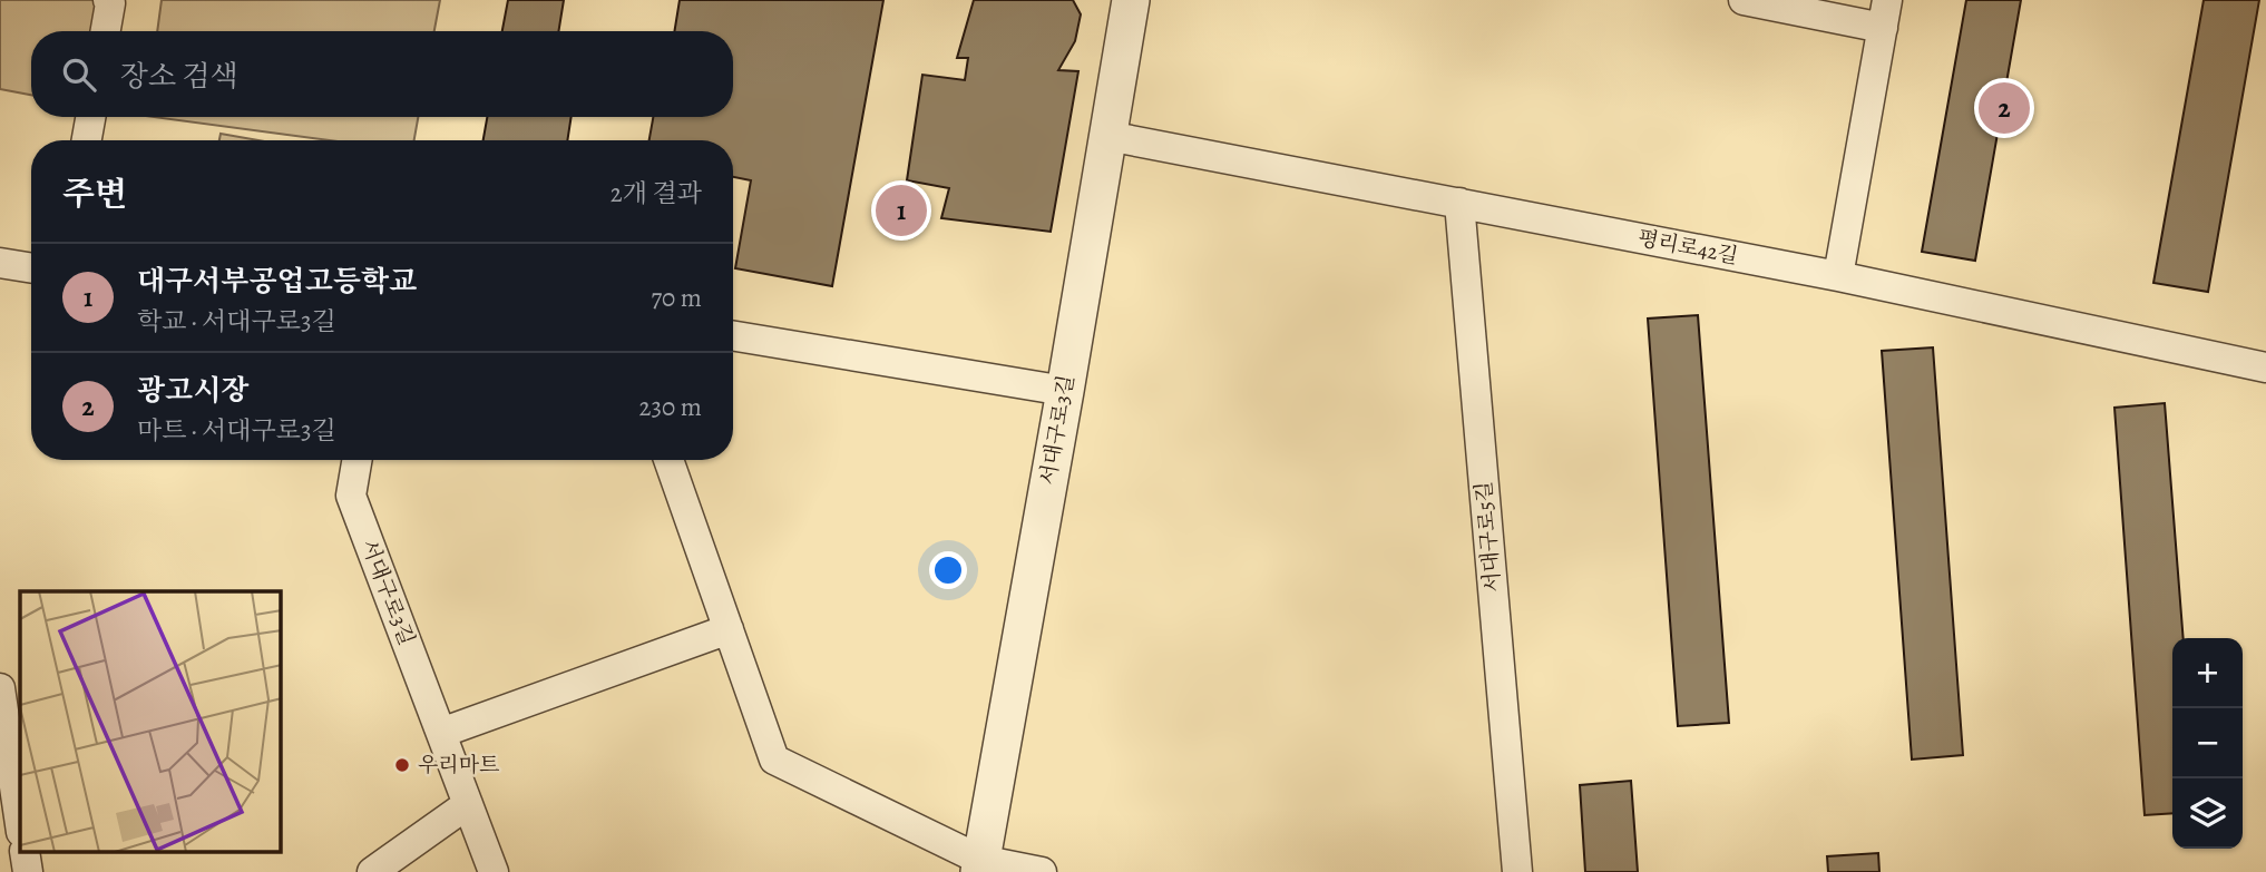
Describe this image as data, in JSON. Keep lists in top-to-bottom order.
{
  "streets": {
    "street": ["평리로42길", "서대구로3길", "서대구로5길"]
  },
  "crossings": [
    ["평리로42길", "서대구로3길"],
    ["평리로42길", "서대구로5길"]
  ],
  "places": ["우리마트"],
  "page": {
    "search": "장소 검색",
    "pins": ["2", "1"],
    "heading": ["주변", "2개 결과"],
    "list": [
      {
        "mark": "1",
        "name": "대구서부공업고등학교",
        "note": "학교 · 서대구로3길",
        "value": "70 m"
      },
      {
        "mark": "2",
        "name": "광고시장",
        "note": "마트 · 서대구로3길",
        "value": "230 m"
      }
    ],
    "map_buttons": ["+", "−"]
  }
}
